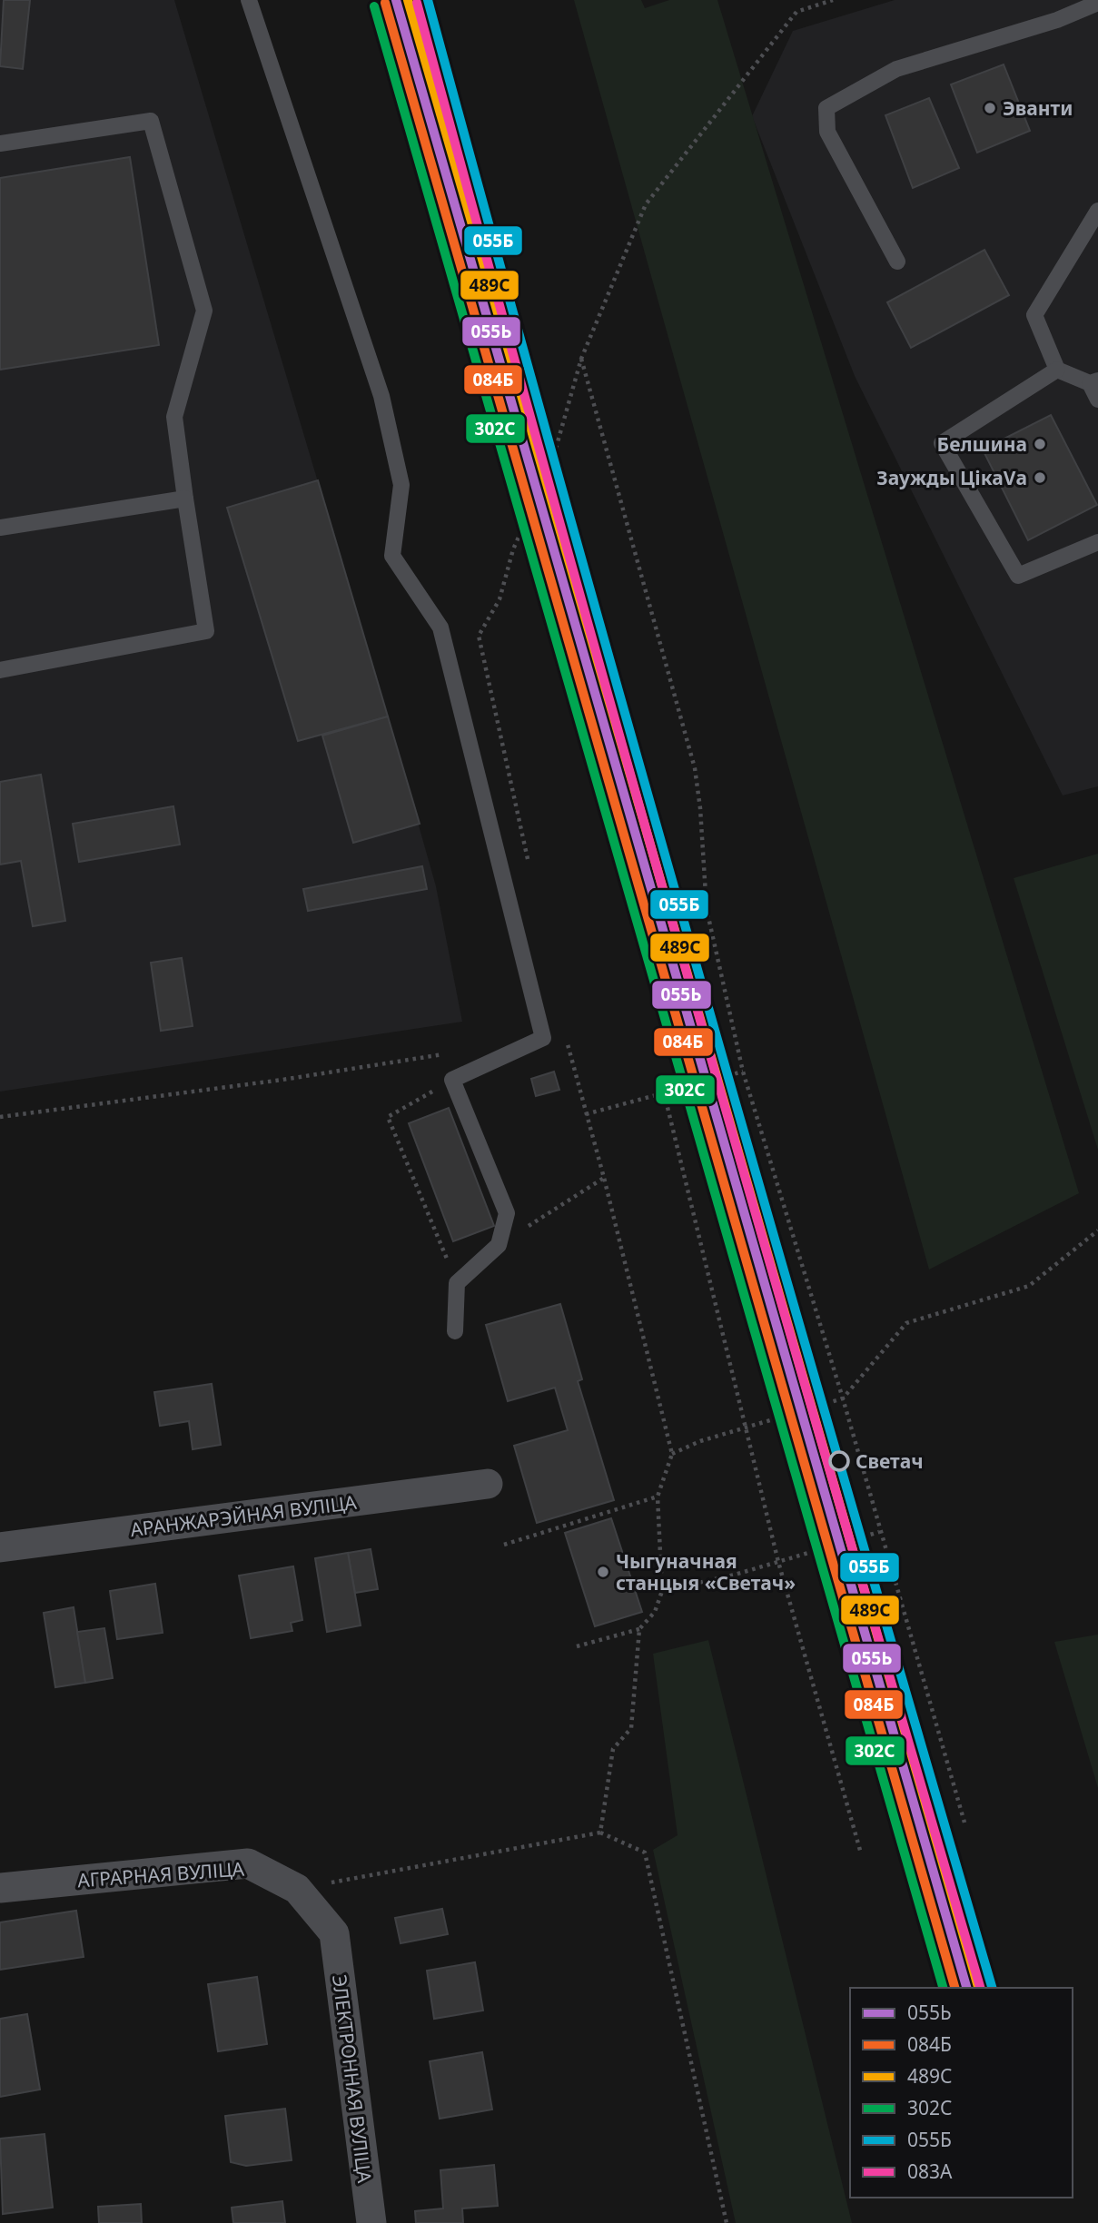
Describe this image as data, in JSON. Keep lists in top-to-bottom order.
{
  "streets": {
    "street": ["АРАНЖАРЭЙНАЯ ВУЛІЦА", "АГРАРНАЯ ВУЛІЦА", "ЭЛЕКТРОННАЯ ВУЛІЦА"]
  },
  "crossings": [
    ["АГРАРНАЯ ВУЛІЦА", "ЭЛЕКТРОННАЯ ВУЛІЦА"]
  ],
  "places": [
    "Эванти",
    "Белшина",
    "Заужды ЦікаVа",
    "Светач",
    "Чыгуначная станцыя «Светач»"
  ],
  "lines": [
    "transit line 055Ь",
    "transit line 489С",
    "transit line 055Б",
    "transit line 084Б",
    "transit line 083А",
    "transit line 302С"
  ],
  "legend": [
    "055Ь",
    "084Б",
    "489С",
    "302С",
    "055Б",
    "083А"
  ]
}
